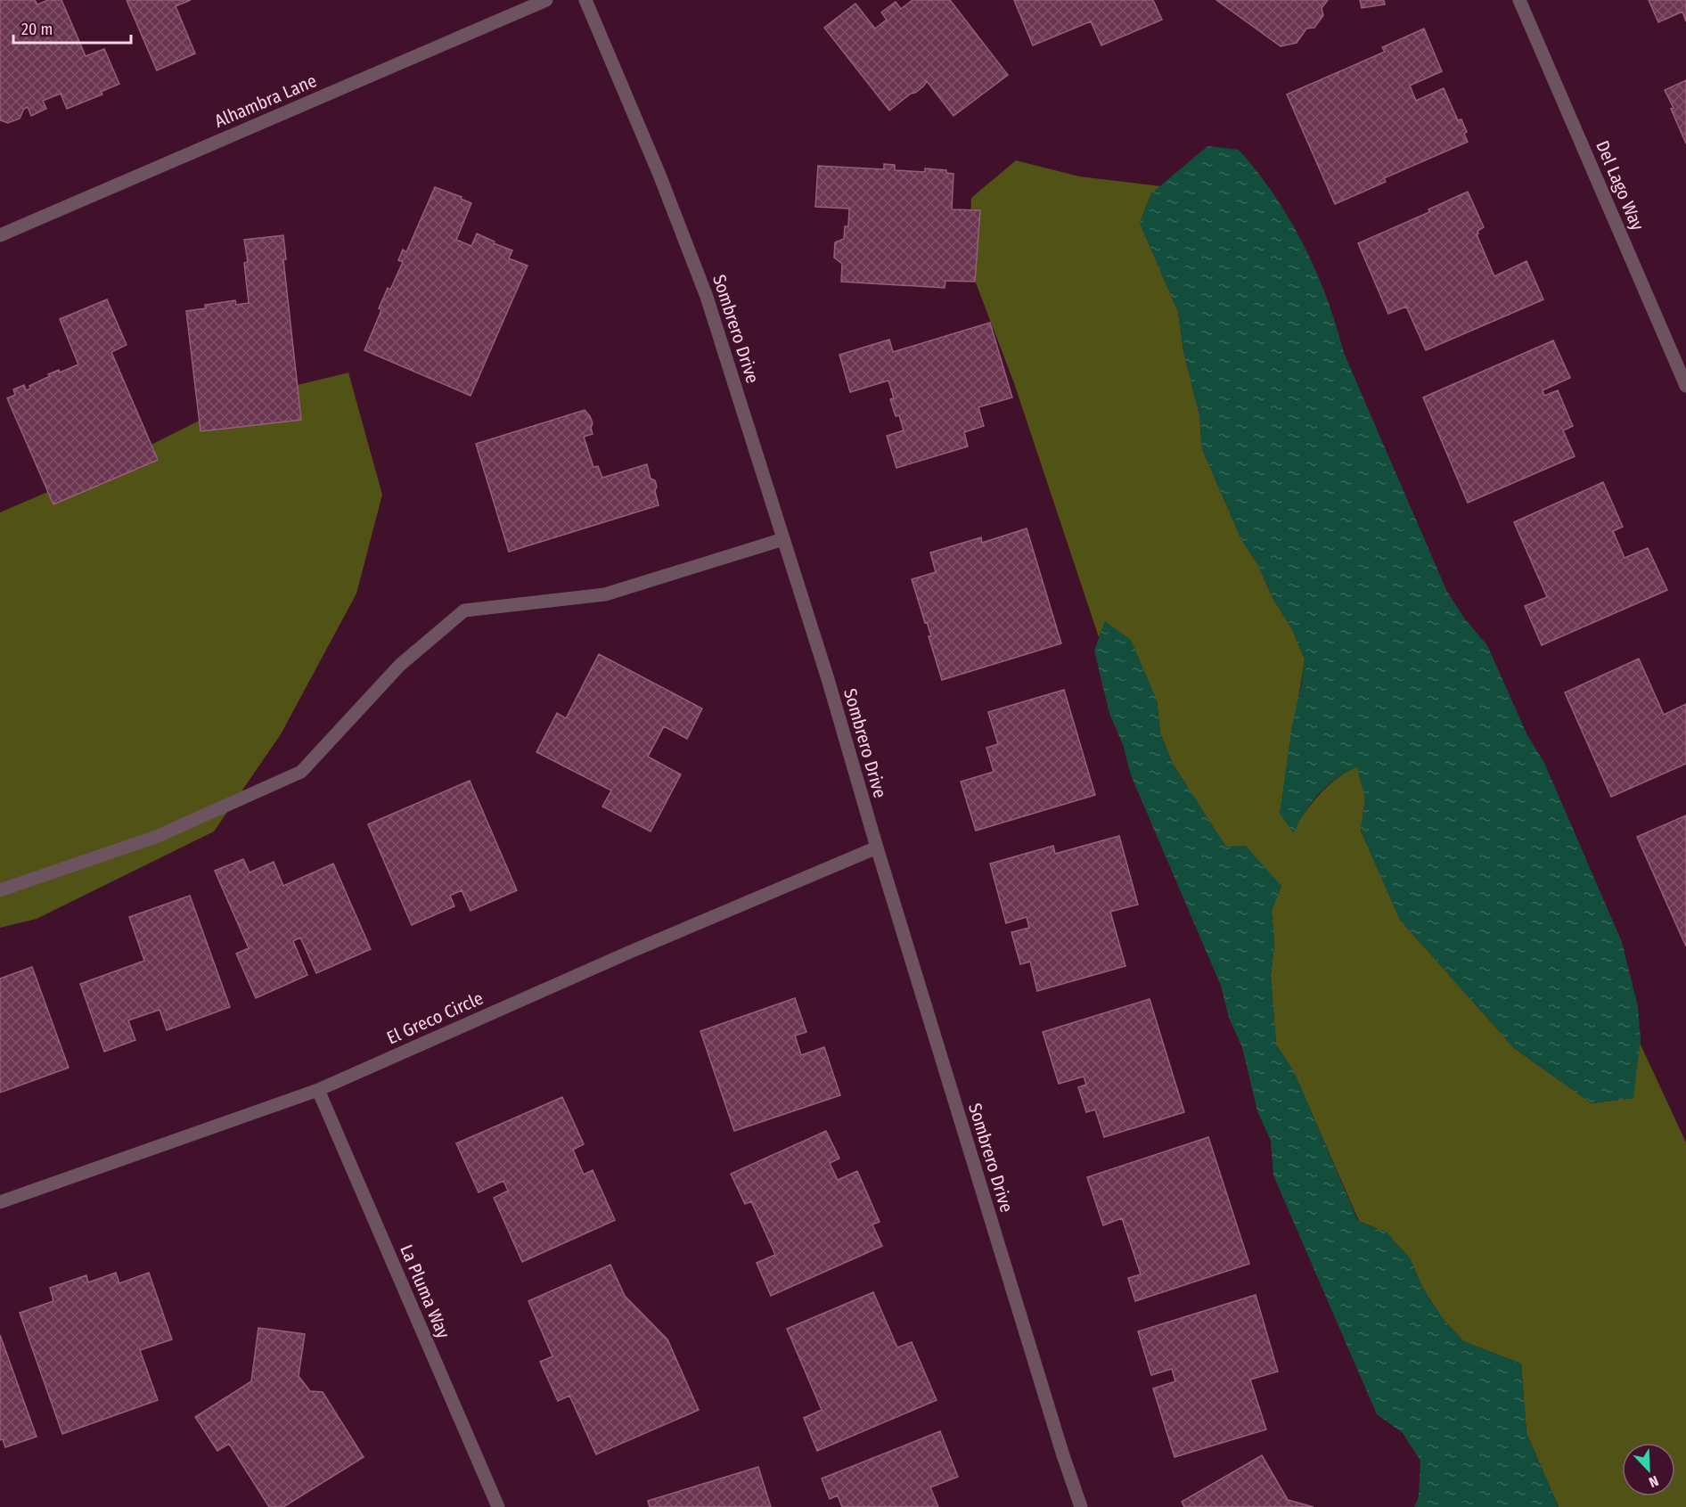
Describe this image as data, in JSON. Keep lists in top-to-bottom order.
{
  "streets": {
    "street": [
      "Alhambra Lane",
      "Del Lago Way",
      "Sombrero Drive",
      "El Greco Circle",
      "La Pluma Way"
    ]
  },
  "crossings": [
    ["Sombrero Drive", "El Greco Circle"],
    ["El Greco Circle", "La Pluma Way"]
  ],
  "scale_bar": "20 m",
  "north": "bottom right"
}
